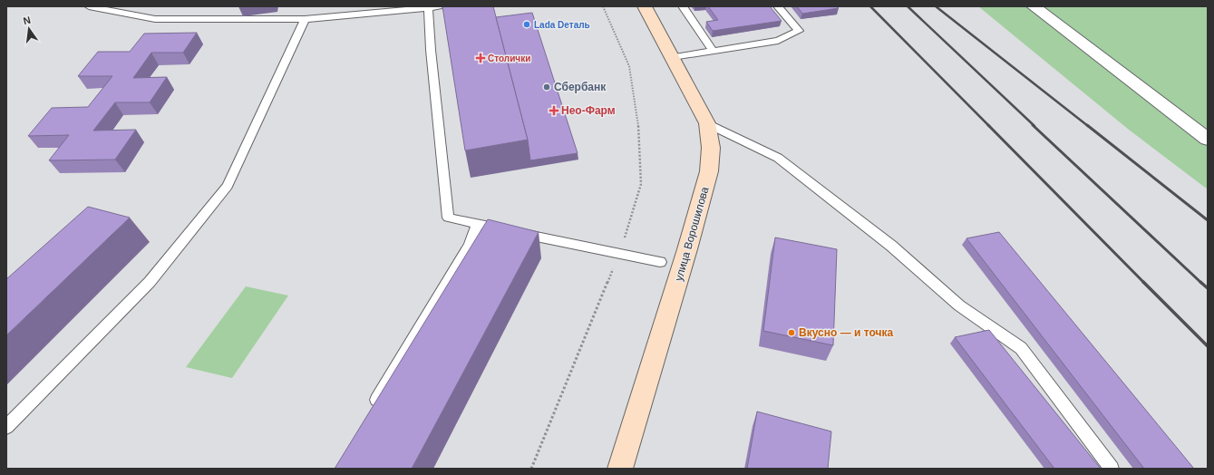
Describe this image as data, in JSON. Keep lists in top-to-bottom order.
{
  "streets": {
    "main road": ["улица Ворошилова"]
  },
  "places": {
    "other": ["Lada Dеталь", "Сбербанк", "Вкусно — и точка"],
    "health": ["Столички", "Нео-Фарм"]
  },
  "north": "top"
}
